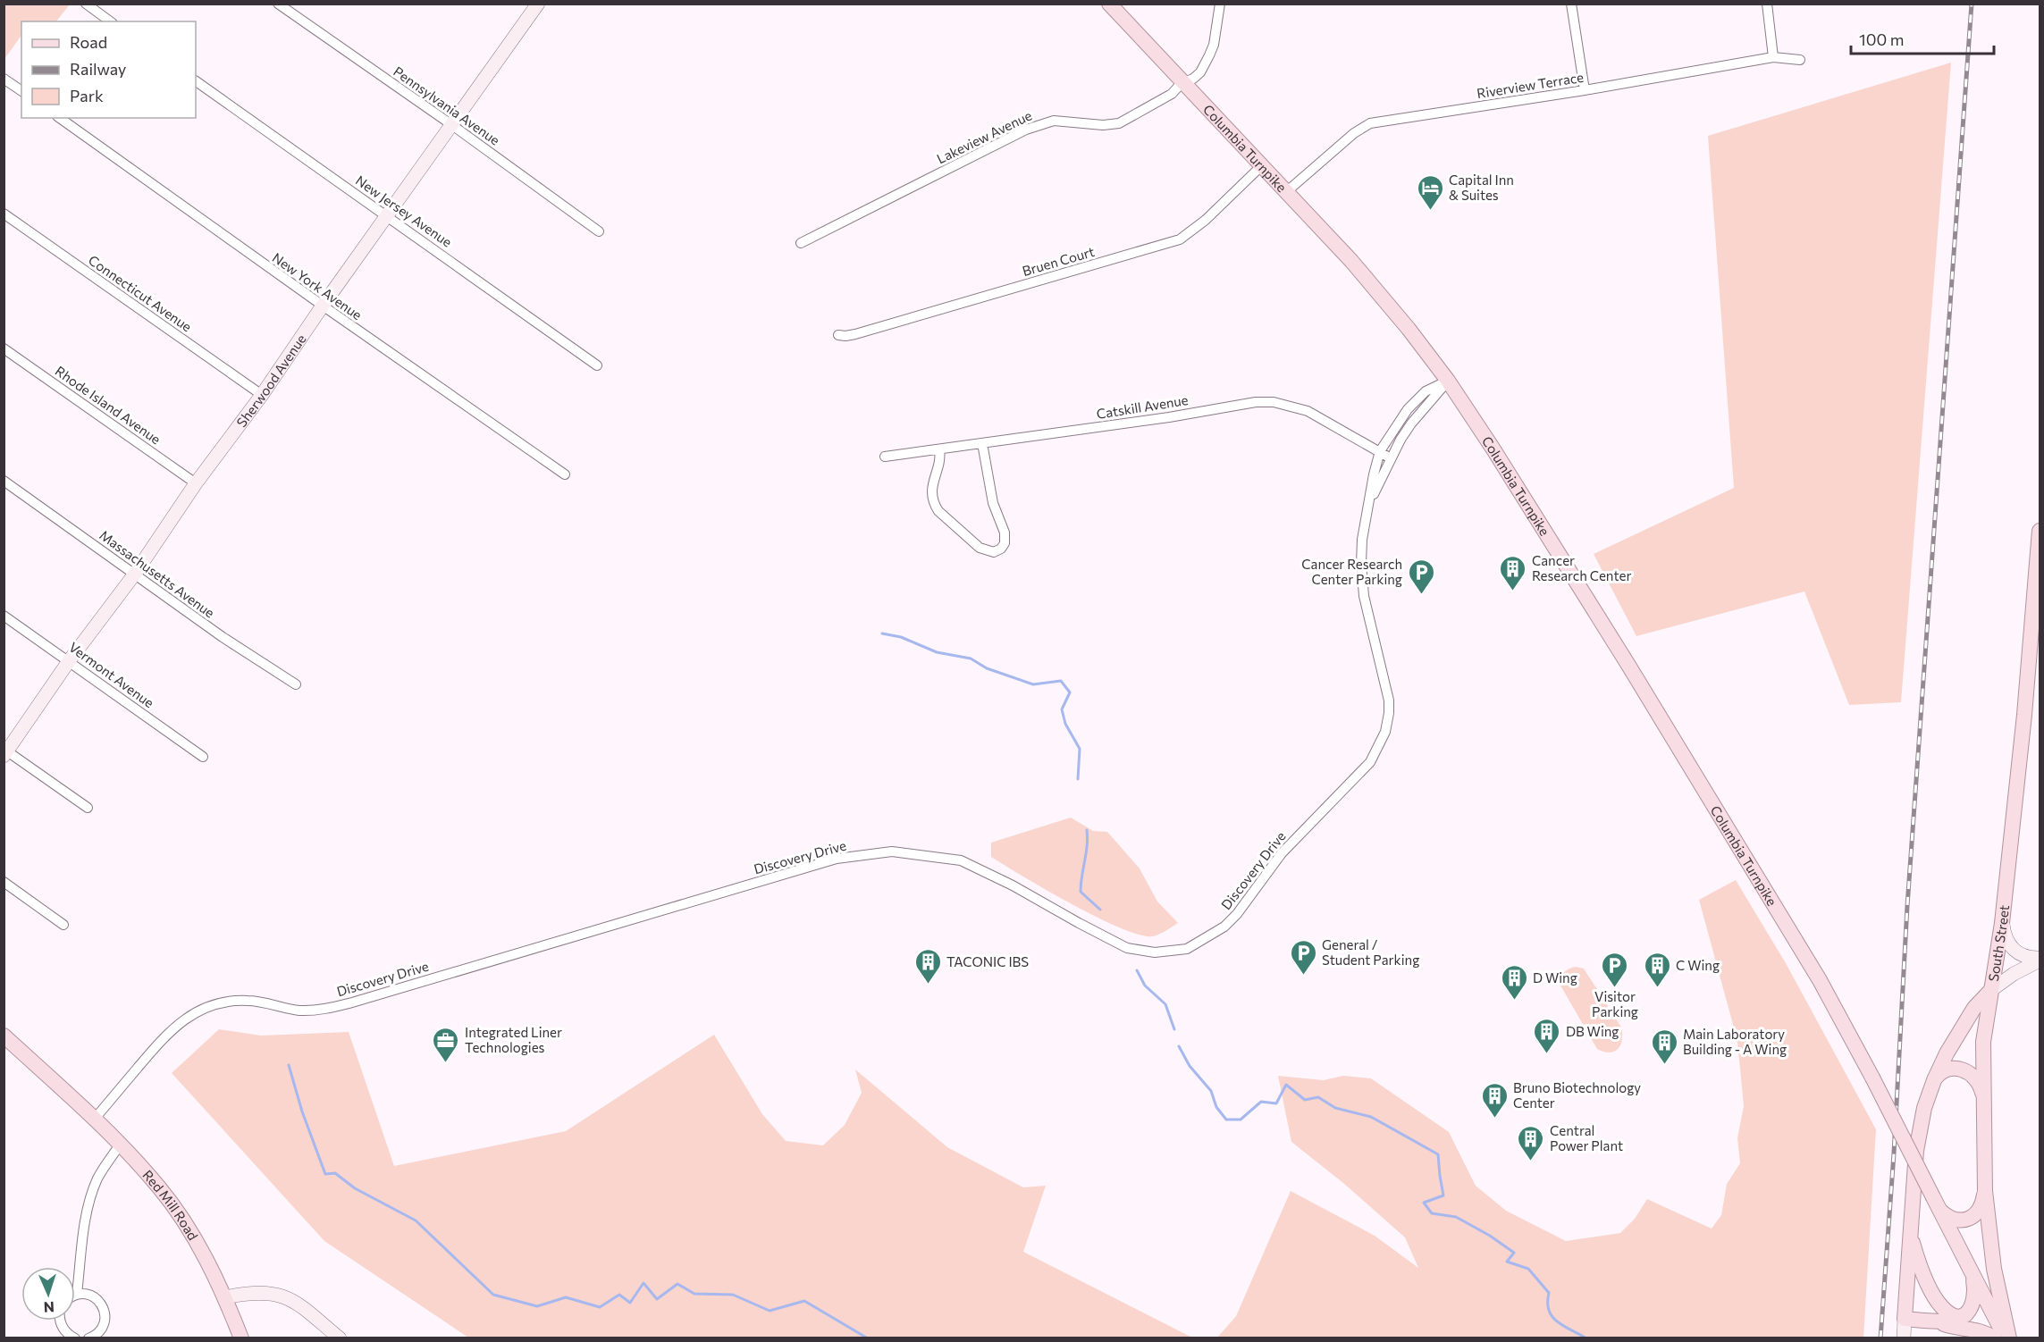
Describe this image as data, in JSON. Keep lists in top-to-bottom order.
{
  "streets": {
    "main road": ["Columbia Turnpike", "South Street", "Red Mill Road"],
    "street": [
      "Riverview Terrace",
      "Pennsylvania Avenue",
      "Lakeview Avenue",
      "New Jersey Avenue",
      "Bruen Court",
      "New York Avenue",
      "Connecticut Avenue",
      "Sherwood Avenue",
      "Rhode Island Avenue",
      "Catskill Avenue",
      "Massachusetts Avenue",
      "Vermont Avenue",
      "Discovery Drive"
    ]
  },
  "crossings": [
    ["Riverview Terrace", "Columbia Turnpike"],
    ["Pennsylvania Avenue", "Sherwood Avenue"],
    ["Lakeview Avenue", "Columbia Turnpike"],
    ["Columbia Turnpike", "Bruen Court"],
    ["Columbia Turnpike", "Discovery Drive"],
    ["New Jersey Avenue", "Sherwood Avenue"],
    ["New York Avenue", "Sherwood Avenue"],
    ["Connecticut Avenue", "Sherwood Avenue"],
    ["Sherwood Avenue", "Rhode Island Avenue"],
    ["Sherwood Avenue", "Massachusetts Avenue"],
    ["Sherwood Avenue", "Vermont Avenue"],
    ["Catskill Avenue", "Discovery Drive"],
    ["Discovery Drive", "Red Mill Road"]
  ],
  "places": {
    "hotel": ["Capital Inn & Suites"],
    "building": [
      "Cancer Research Center",
      "TACONIC IBS",
      "C Wing",
      "D Wing",
      "DB Wing",
      "Main Laboratory Building - A Wing",
      "Bruno Biotechnology Center",
      "Central Power Plant"
    ],
    "parking": ["Cancer Research Center Parking", "General / Student Parking", "Visitor Parking"],
    "office": ["Integrated Liner Technologies"]
  },
  "legend": ["Road", "Railway", "Park"],
  "scale_bar": "100 m",
  "north": "bottom"
}
